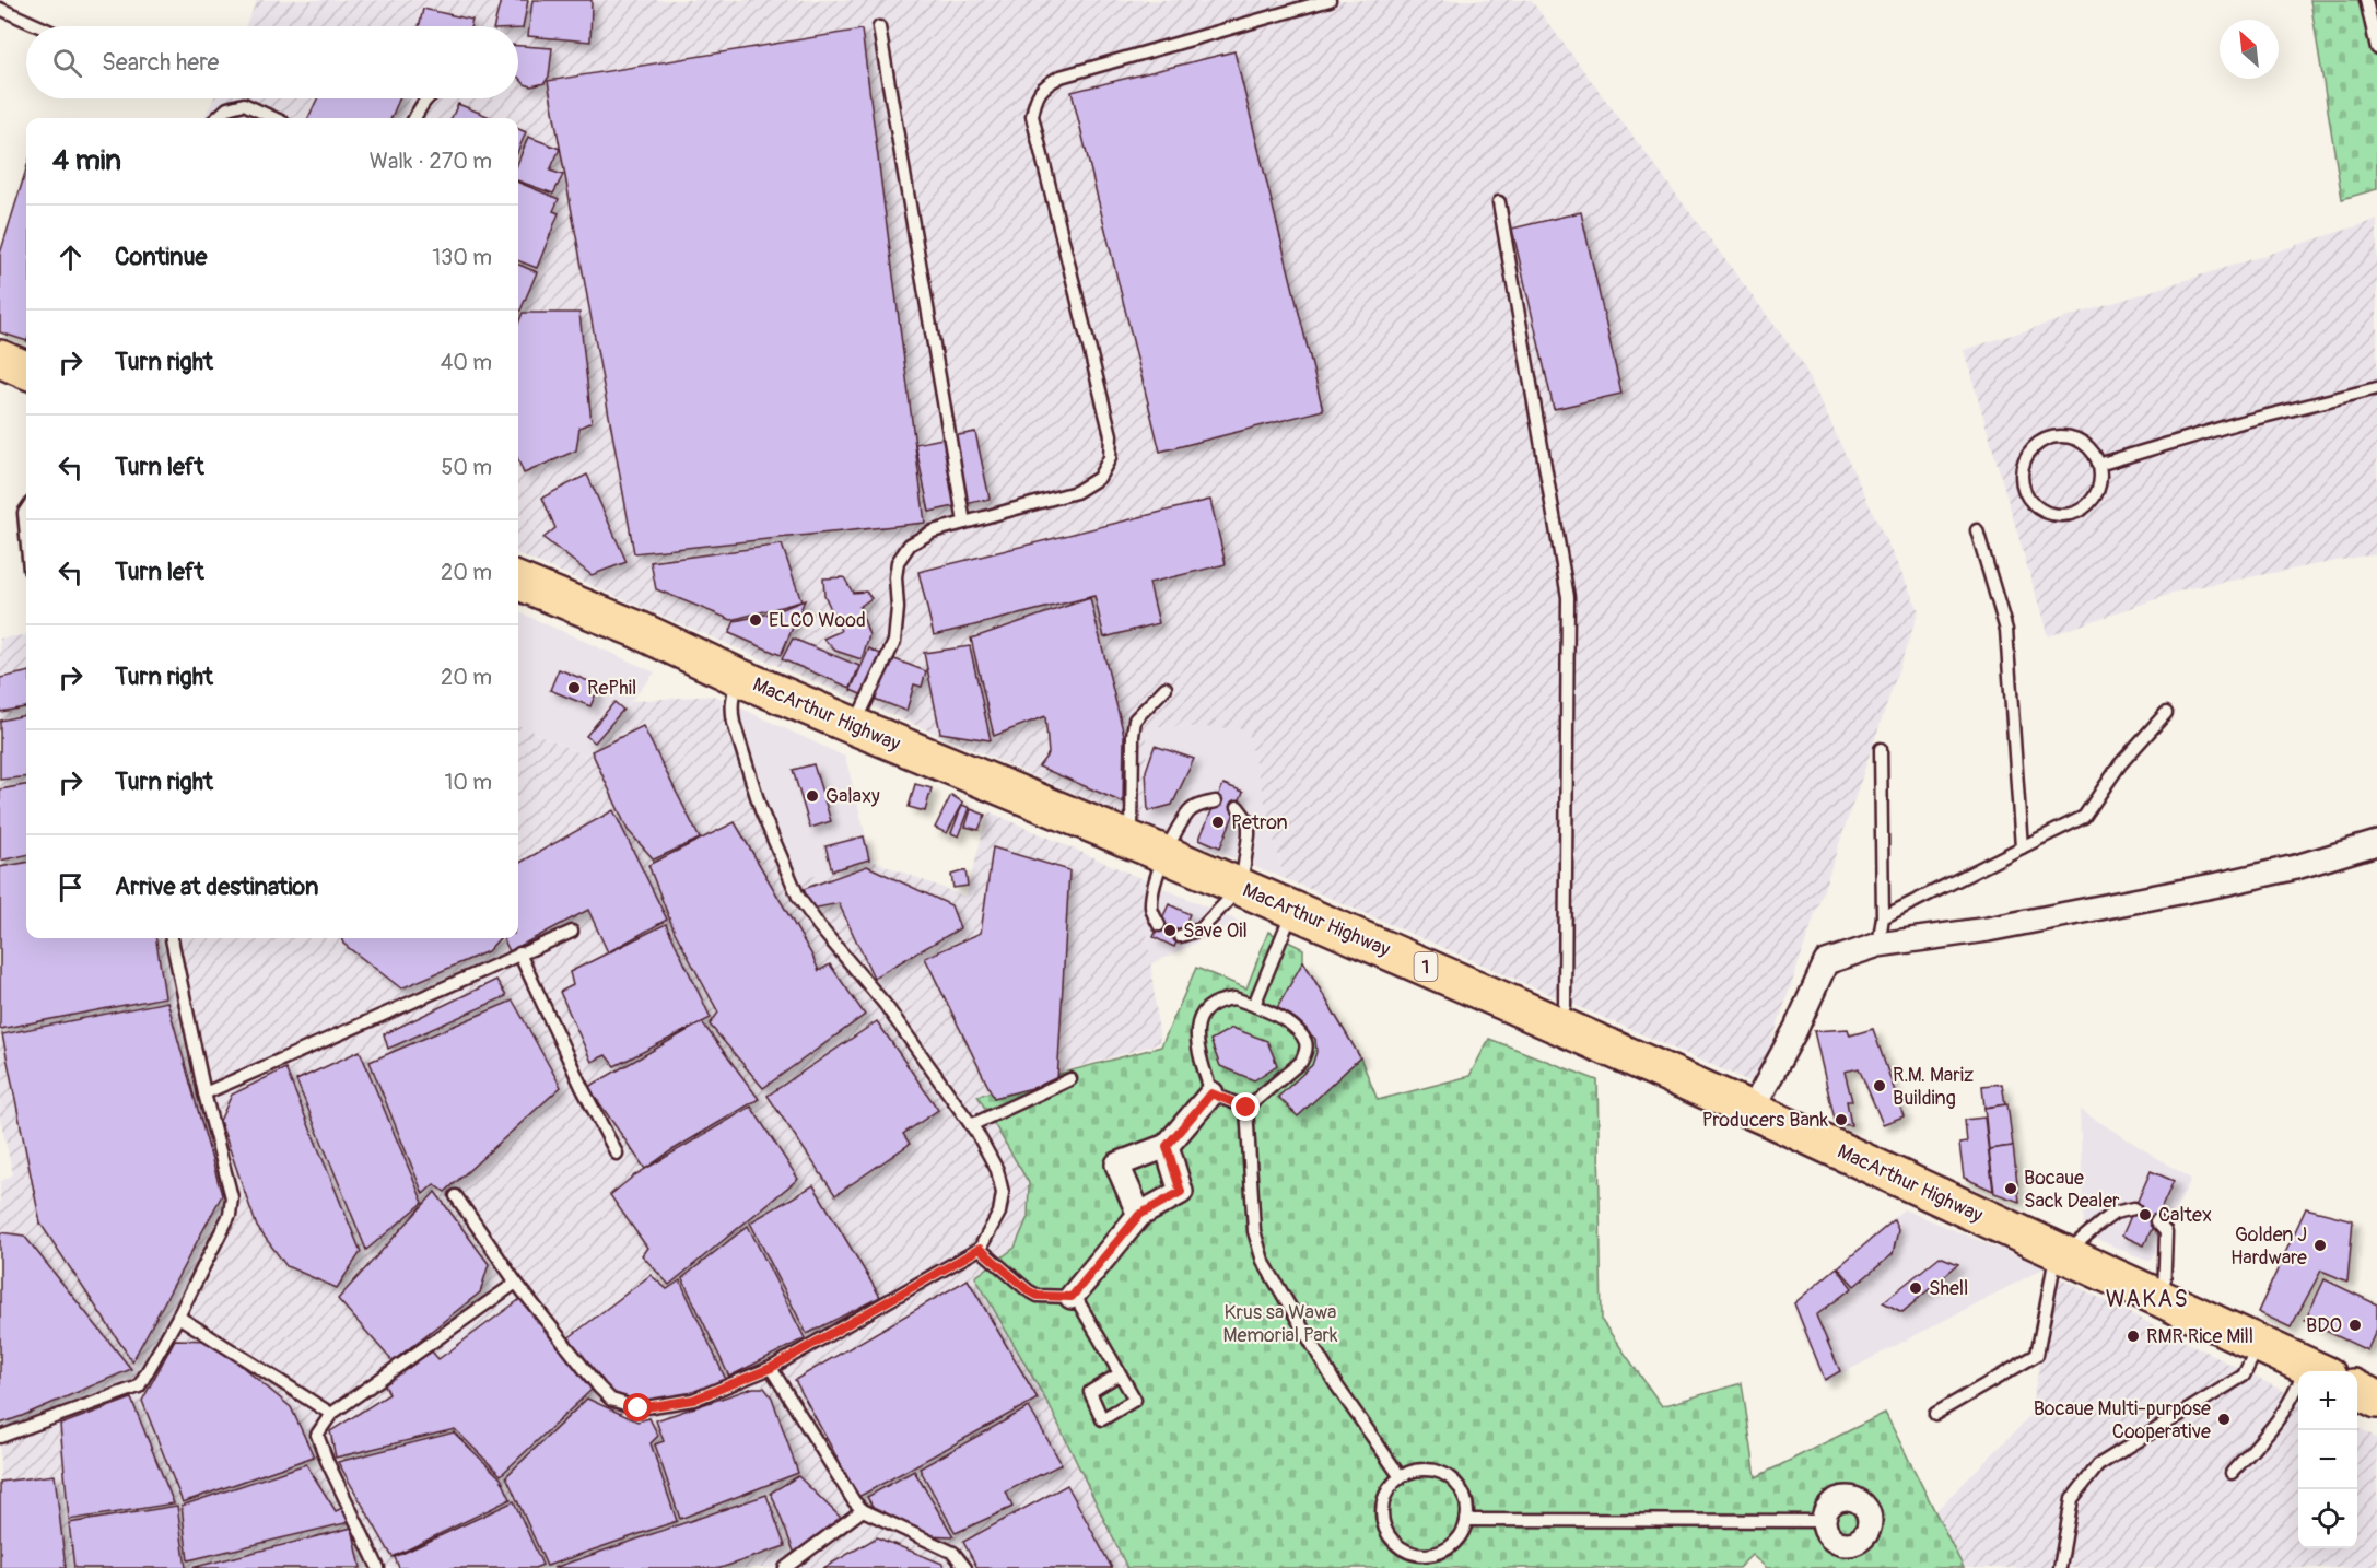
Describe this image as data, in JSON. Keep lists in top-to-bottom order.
{
  "streets": {
    "highway": ["MacArthur Highway", "1"]
  },
  "districts": ["WAKAS"],
  "parks": ["Krus sa Wawa Memorial Park"],
  "places": [
    "ELCO Wood",
    "RePhil",
    "Galaxy",
    "Petron",
    "Save Oil",
    "R.M. Mariz Building",
    "Producers Bank",
    "Bocaue Sack Dealer",
    "Caltex",
    "Golden J Hardware",
    "Shell",
    "BDO",
    "RMR Rice Mill",
    "Bocaue Multi-purpose Cooperative"
  ],
  "north": "top left",
  "page": {
    "search": "Search here",
    "heading": ["4 min", "Walk · 270 m"],
    "list": [
      ["Continue", "130 m"],
      ["Turn right", "40 m"],
      ["Turn left", "50 m"],
      ["Turn left", "20 m"],
      ["Turn right", "20 m"],
      ["Turn right", "10 m"],
      "Arrive at destination"
    ],
    "map_buttons": ["+", "−"]
  }
}
